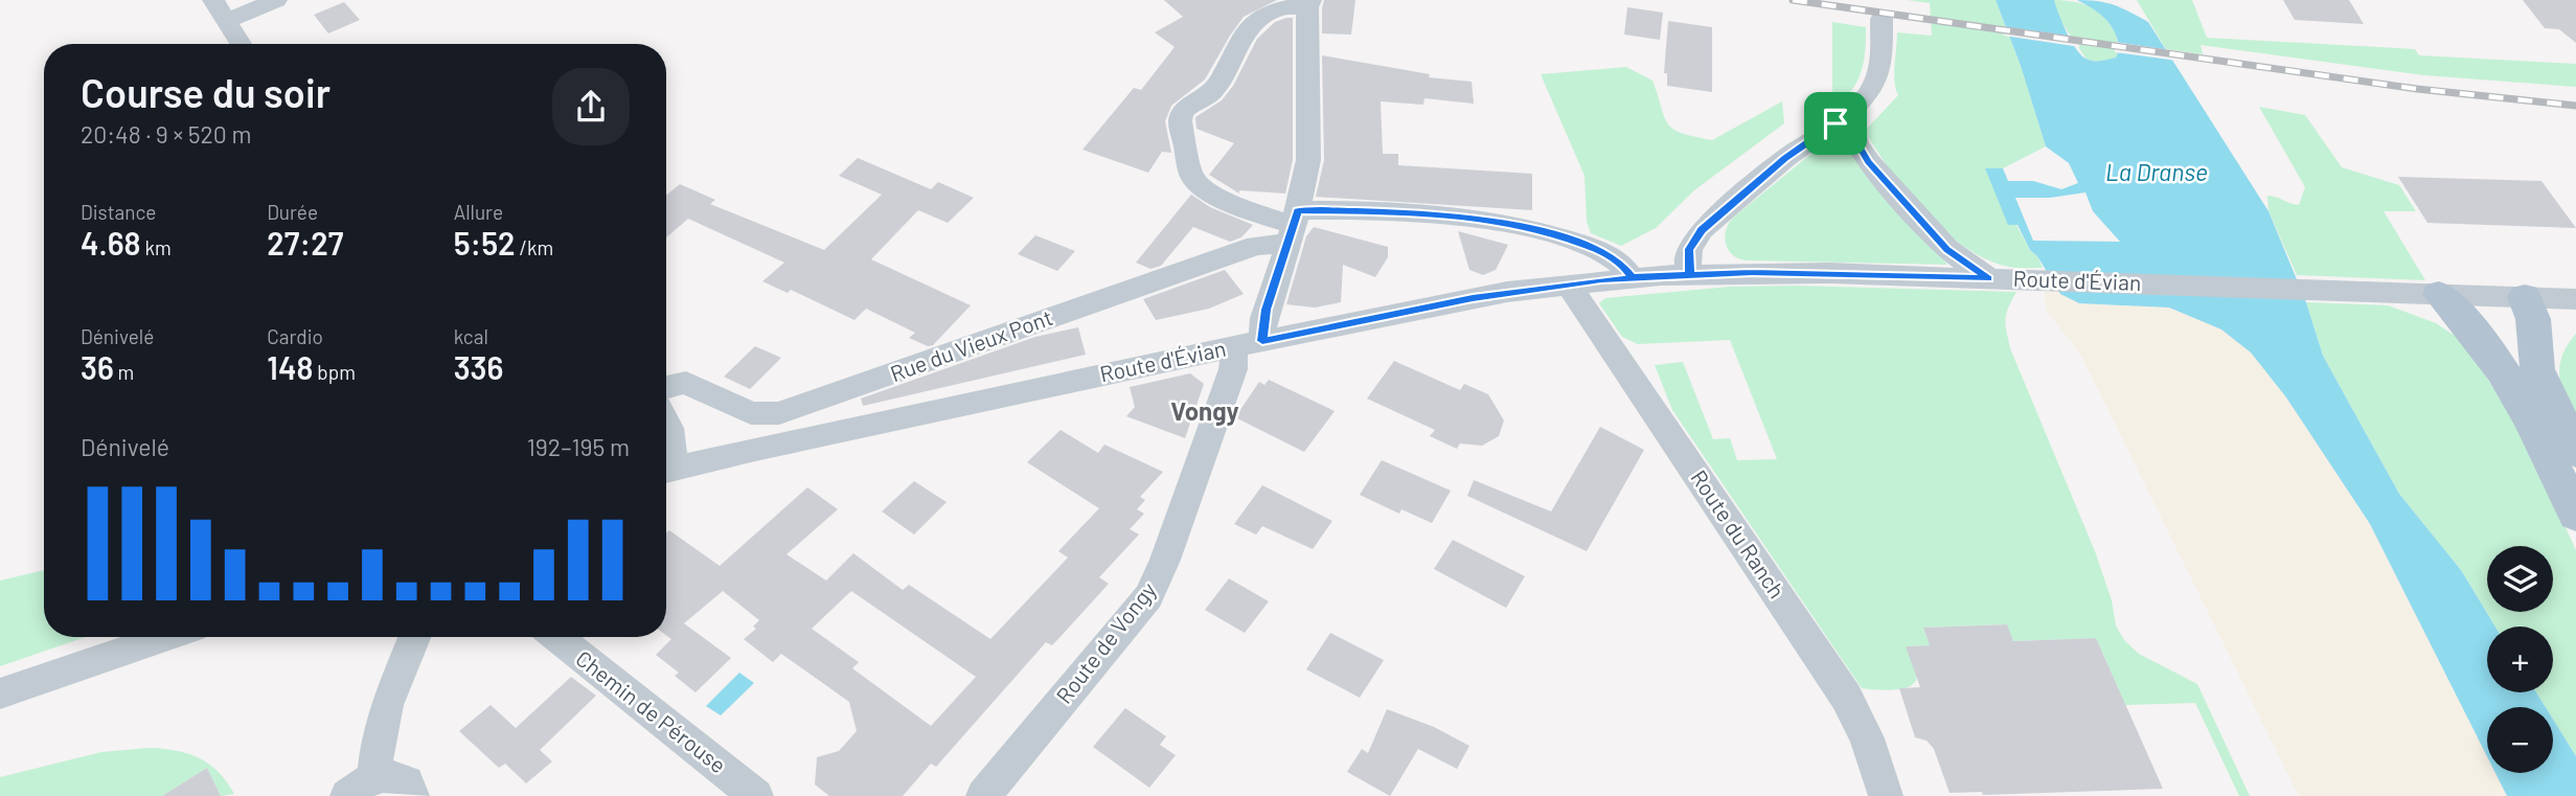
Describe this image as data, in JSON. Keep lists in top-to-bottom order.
{
  "streets": {
    "street": [
      "Route d'Évian",
      "Rue du Vieux Pont",
      "Route du Ranch",
      "Route de Vongy",
      "Chemin de Pérouse"
    ]
  },
  "crossings": [
    ["Route d'Évian", "Rue du Vieux Pont"],
    ["Route d'Évian", "Route du Ranch"],
    ["Route d'Évian", "Route de Vongy"],
    ["Rue du Vieux Pont", "Route de Vongy"]
  ],
  "districts": ["Vongy"],
  "water": ["La Dranse"],
  "page": {
    "heading": ["Course du soir", "20:48 · 9 × 520 m"],
    "stats": [
      ["Distance", "4.68 km"],
      ["Durée", "27:27"],
      ["Allure", "5:52 /km"],
      ["Dénivelé", "36 m"],
      ["Cardio", "148 bpm"],
      ["kcal", "336"]
    ],
    "chart": ["Dénivelé", "192–195 m"],
    "map_buttons": ["+", "−"]
  }
}
